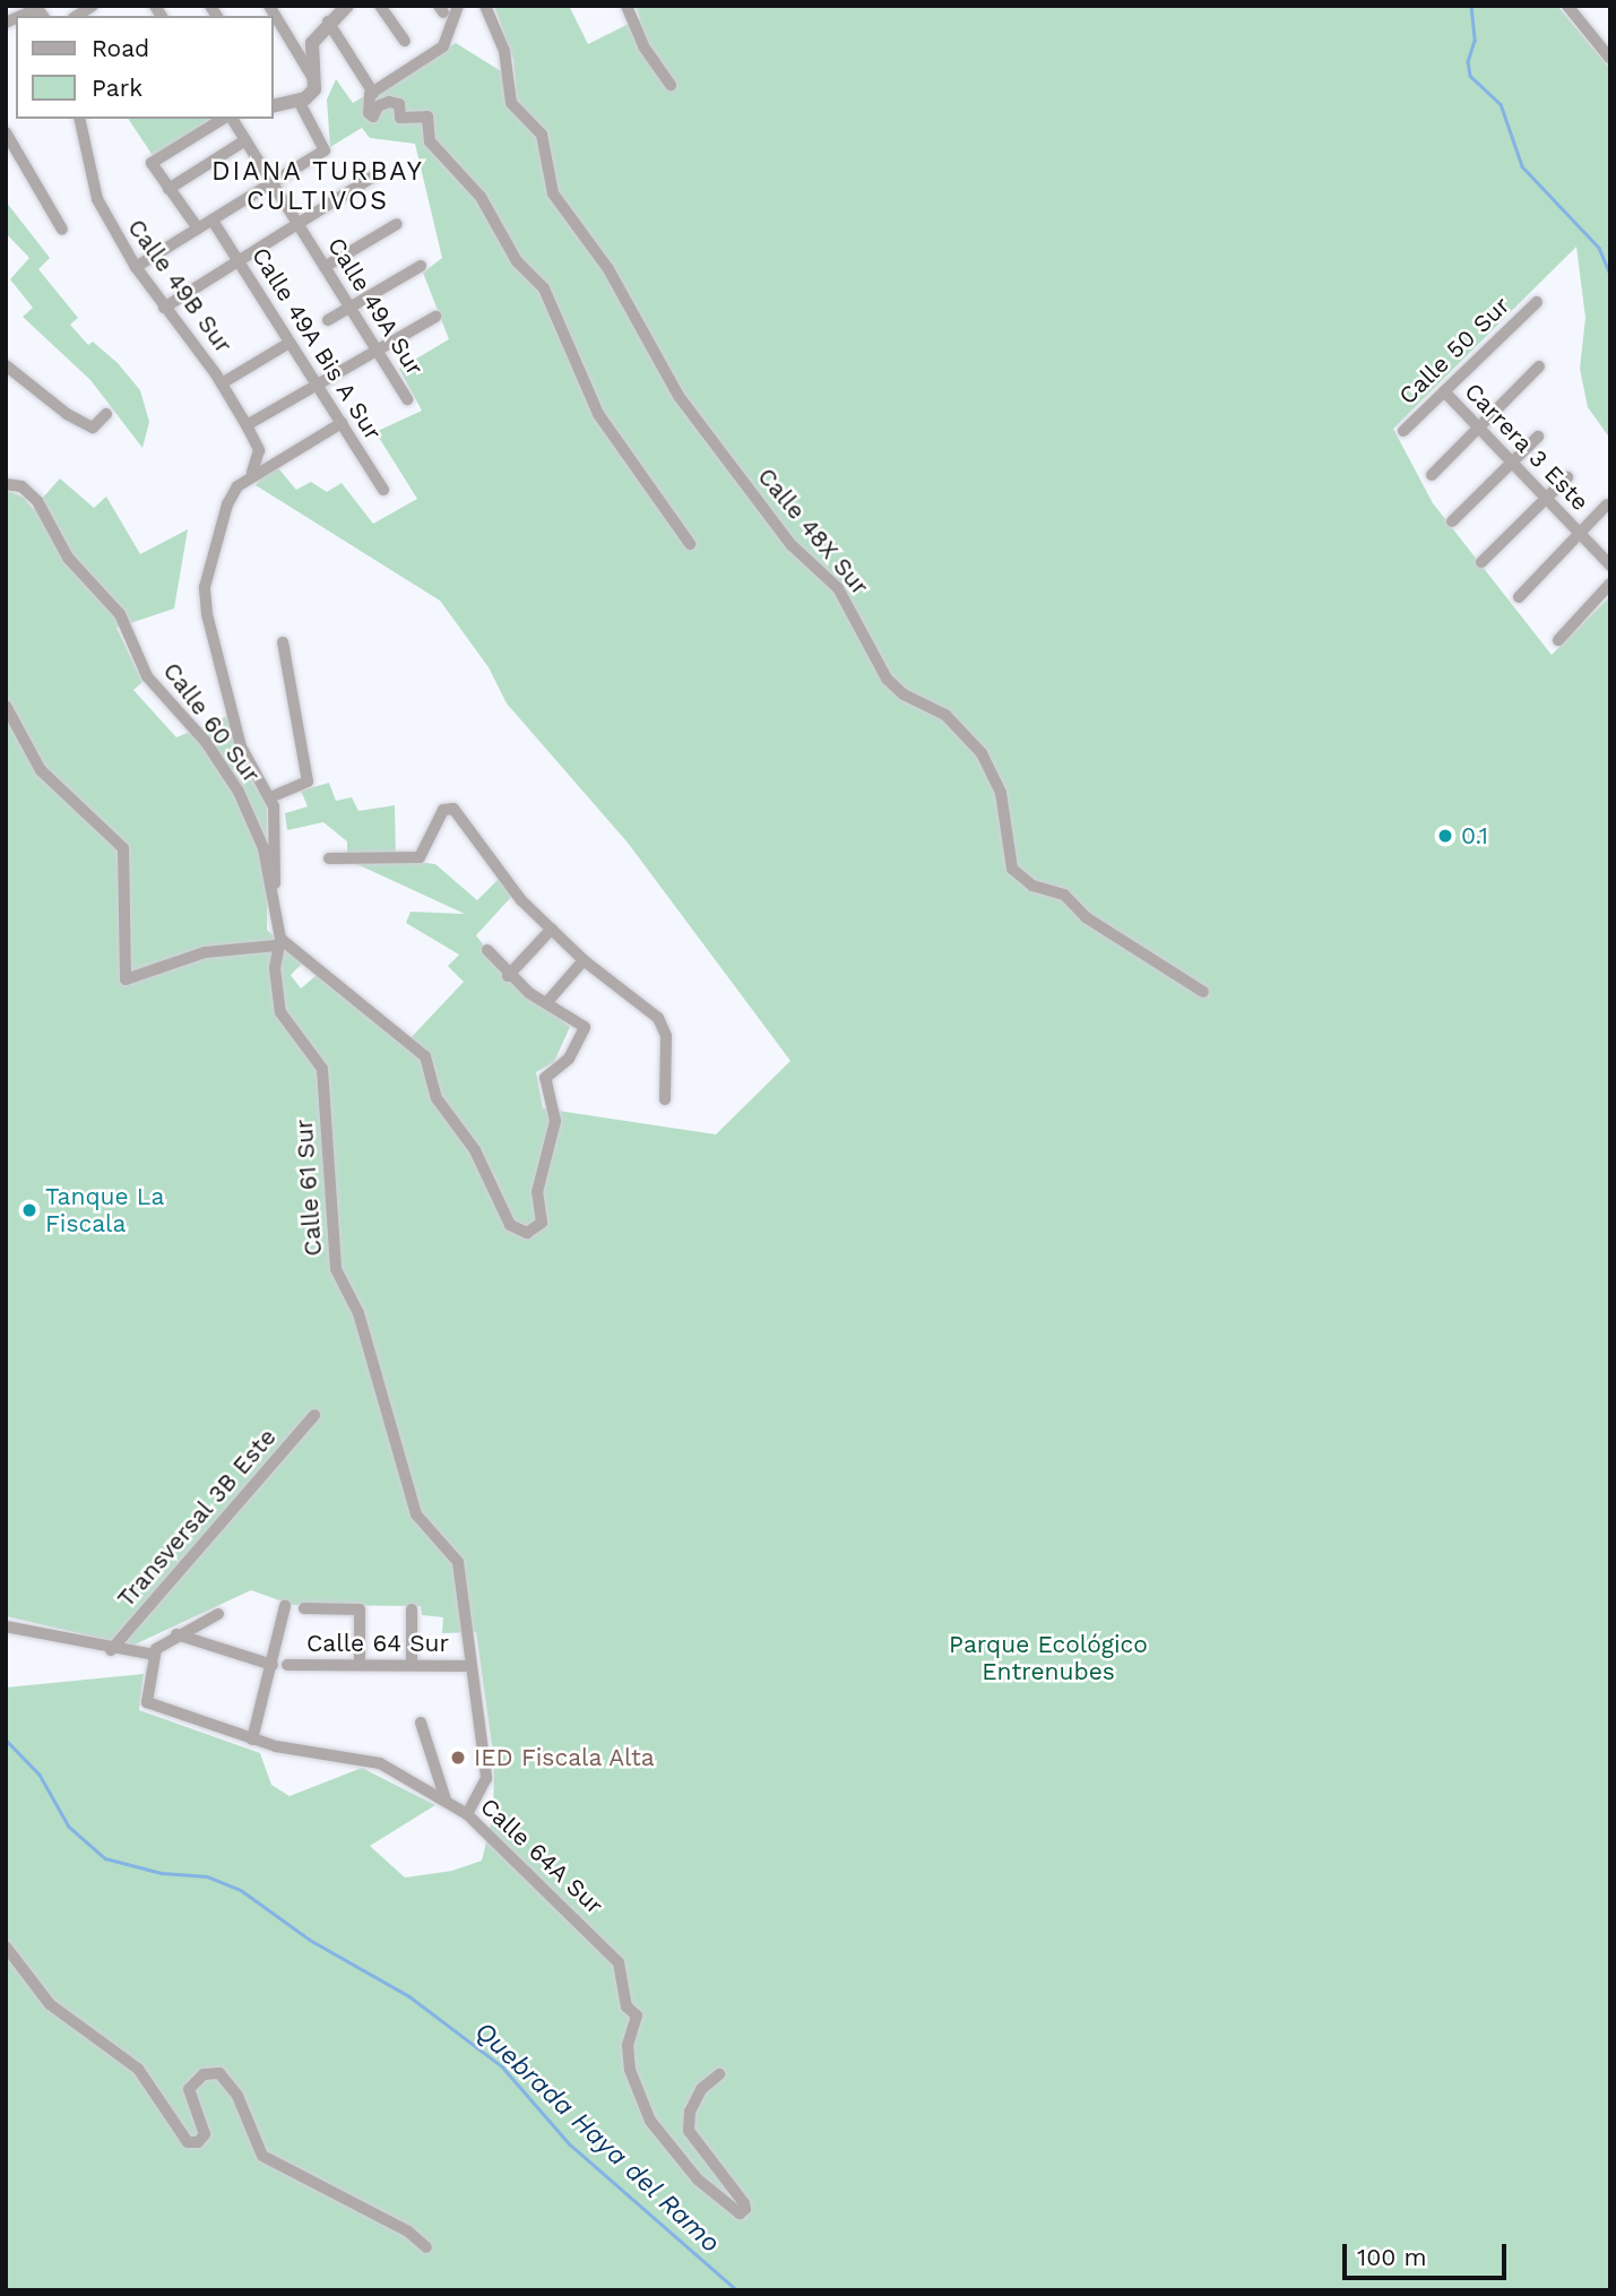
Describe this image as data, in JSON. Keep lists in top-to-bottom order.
{
  "streets": {
    "street": [
      "Calle 49B Sur",
      "Calle 49A Sur",
      "Calle 49A Bis A Sur",
      "Calle 50 Sur",
      "Carrera 3 Este",
      "Calle 48X Sur",
      "Calle 60 Sur",
      "Calle 61 Sur",
      "Transversal 3B Este",
      "Calle 64 Sur",
      "Calle 64A Sur"
    ]
  },
  "crossings": [
    ["Calle 50 Sur", "Carrera 3 Este"],
    ["Calle 60 Sur", "Calle 61 Sur"],
    ["Calle 61 Sur", "Calle 64 Sur"]
  ],
  "districts": ["DIANA TURBAY CULTIVOS"],
  "water": ["Quebrada Haya del Ramo"],
  "parks": ["Parque Ecológico Entrenubes"],
  "places": ["0.1", "Tanque La Fiscala", "IED Fiscala Alta"],
  "legend": ["Road", "Park"],
  "scale_bar": "100 m"
}
